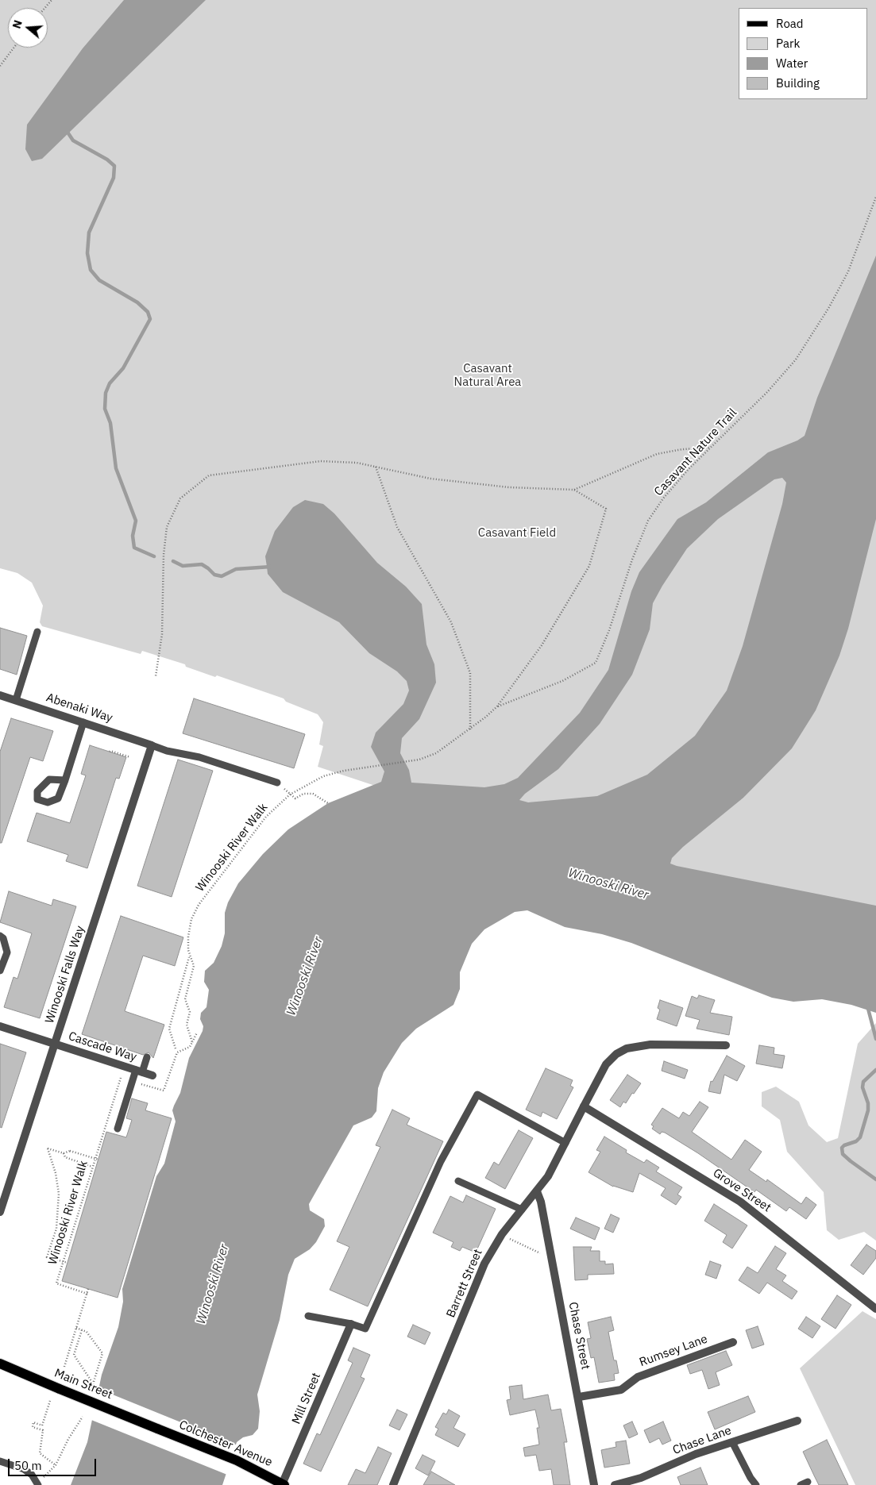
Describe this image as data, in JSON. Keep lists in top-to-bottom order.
{
  "streets": {
    "main road": ["Main Street", "Colchester Avenue"],
    "street": [
      "Abenaki Way",
      "Winooski Falls Way",
      "Cascade Way",
      "Grove Street",
      "Barrett Street",
      "Chase Street",
      "Rumsey Lane",
      "Mill Street",
      "Chase Lane"
    ],
    "path": ["Casavant Nature Trail", "Winooski River Walk"]
  },
  "crossings": [
    ["Casavant Nature Trail", "Winooski River Walk"],
    ["Abenaki Way", "Winooski Falls Way"],
    ["Winooski Falls Way", "Cascade Way"],
    ["Grove Street", "Barrett Street"],
    ["Barrett Street", "Chase Street"],
    ["Chase Street", "Rumsey Lane"],
    ["Main Street", "Colchester Avenue"],
    ["Mill Street", "Colchester Avenue"]
  ],
  "water": ["Winooski River"],
  "parks": ["Casavant Natural Area", "Casavant Field"],
  "legend": [
    "Road",
    "Park",
    "Water",
    "Building"
  ],
  "scale_bar": "50 m",
  "north": "left"
}
